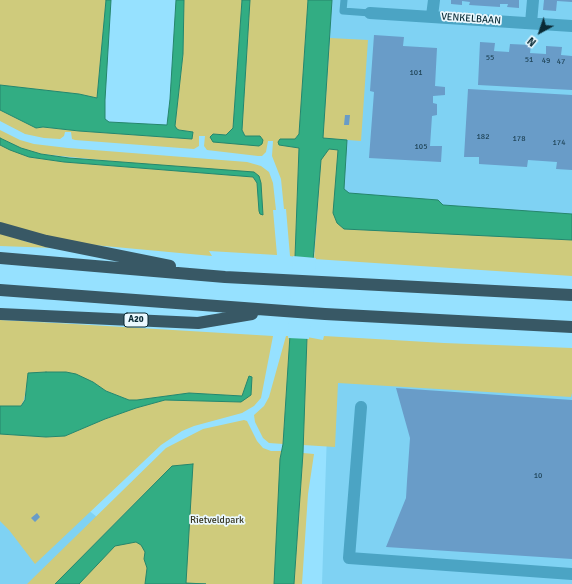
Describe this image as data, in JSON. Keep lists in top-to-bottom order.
{
  "streets": {
    "highway": ["A20"],
    "street": ["VENKELBAAN"]
  },
  "parks": ["Rietveldpark"],
  "house_numbers": [
    "55",
    "51",
    "49",
    "47",
    "101",
    "182",
    "178",
    "174",
    "105",
    "10"
  ],
  "north": "bottom left"
}
